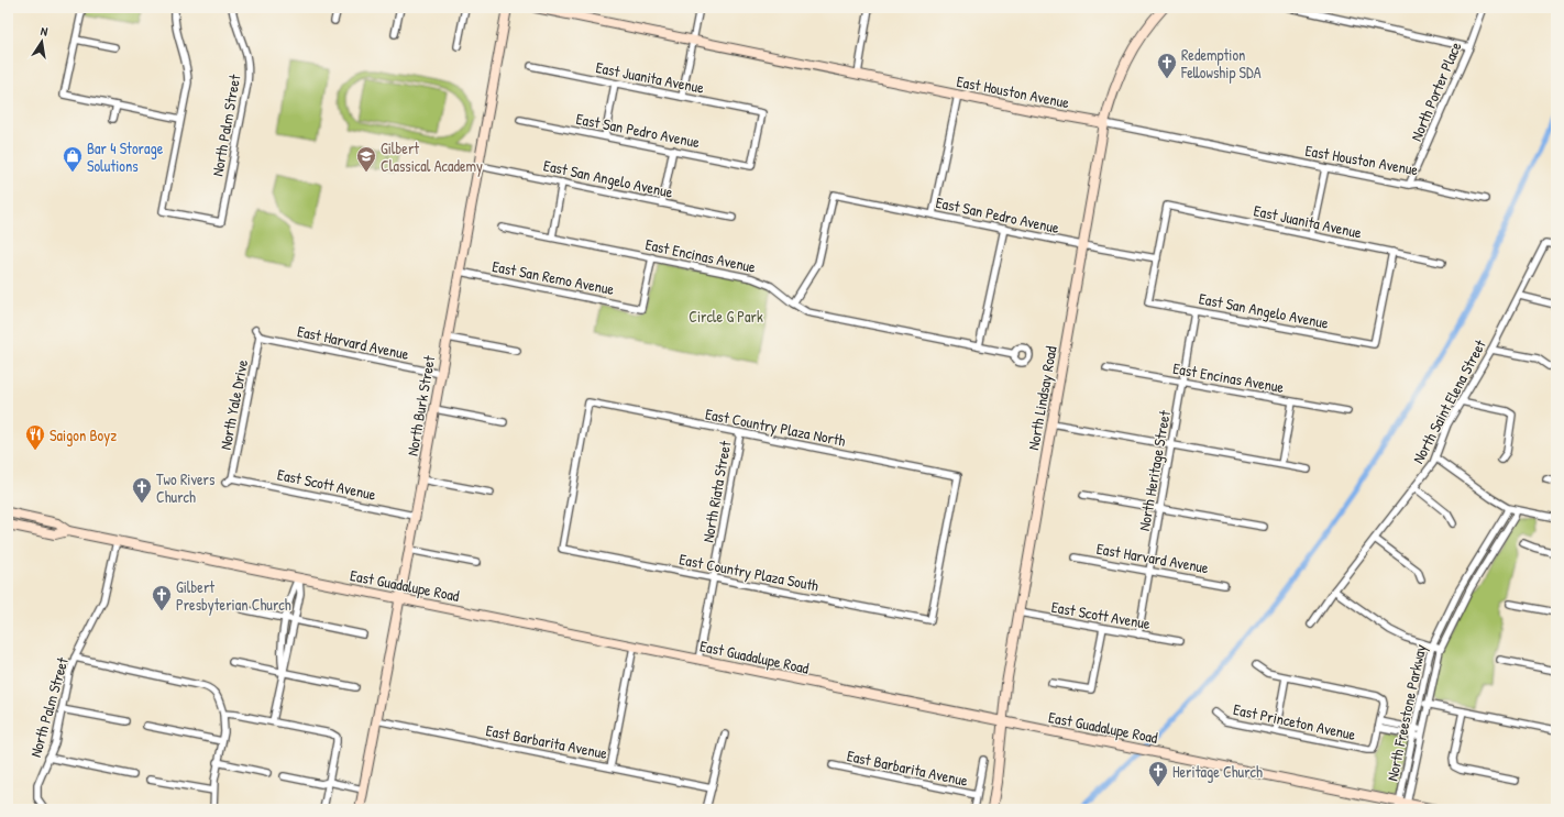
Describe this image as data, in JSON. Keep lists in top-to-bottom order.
{
  "streets": {
    "main road": [
      "East Houston Avenue",
      "North Lindsay Road",
      "North Burk Street",
      "East Guadalupe Road"
    ],
    "street": [
      "East Juanita Avenue",
      "North Porter Place",
      "North Palm Street",
      "East San Pedro Avenue",
      "East San Angelo Avenue",
      "East Encinas Avenue",
      "East San Remo Avenue",
      "East Harvard Avenue",
      "North Saint Elena Street",
      "North Yale Drive",
      "East Country Plaza North",
      "North Heritage Street",
      "East Scott Avenue",
      "North Riata Street",
      "East Country Plaza South",
      "North Freestone Parkway",
      "East Princeton Avenue",
      "East Barbarita Avenue"
    ]
  },
  "crossings": [
    ["East Juanita Avenue", "East San Pedro Avenue"],
    ["East Juanita Avenue", "East San Angelo Avenue"],
    ["East Houston Avenue", "North Porter Place"],
    ["East Houston Avenue", "North Lindsay Road"],
    ["North Palm Street", "East Guadalupe Road"],
    ["East San Pedro Avenue", "East San Angelo Avenue"],
    ["East San Pedro Avenue", "East Encinas Avenue"],
    ["East San Pedro Avenue", "North Lindsay Road"],
    ["East San Angelo Avenue", "North Burk Street"],
    ["East San Angelo Avenue", "North Heritage Street"],
    ["East Encinas Avenue", "East San Remo Avenue"],
    ["East Encinas Avenue", "North Heritage Street"],
    ["East San Remo Avenue", "North Burk Street"],
    ["East Harvard Avenue", "North Yale Drive"],
    ["East Harvard Avenue", "North Burk Street"],
    ["East Harvard Avenue", "North Heritage Street"],
    ["North Lindsay Road", "East Scott Avenue"],
    ["North Lindsay Road", "East Guadalupe Road"],
    ["North Yale Drive", "East Scott Avenue"],
    ["North Burk Street", "East Scott Avenue"],
    ["North Burk Street", "East Guadalupe Road"],
    ["North Burk Street", "East Barbarita Avenue"],
    ["East Country Plaza North", "North Riata Street"],
    ["East Country Plaza North", "East Country Plaza South"],
    ["North Heritage Street", "East Scott Avenue"],
    ["North Riata Street", "East Country Plaza South"],
    ["North Riata Street", "East Guadalupe Road"],
    ["East Guadalupe Road", "North Freestone Parkway"]
  ],
  "parks": ["Circle G Park"],
  "places": {
    "church": [
      "Redemption Fellowship SDA",
      "Two Rivers Church",
      "Gilbert Presbyterian Church",
      "Heritage Church"
    ],
    "shop": ["Bar 4 Storage Solutions"],
    "school or university": ["Gilbert Classical Academy"],
    "restaurant": ["Saigon Boyz"]
  },
  "north": "top"
}
